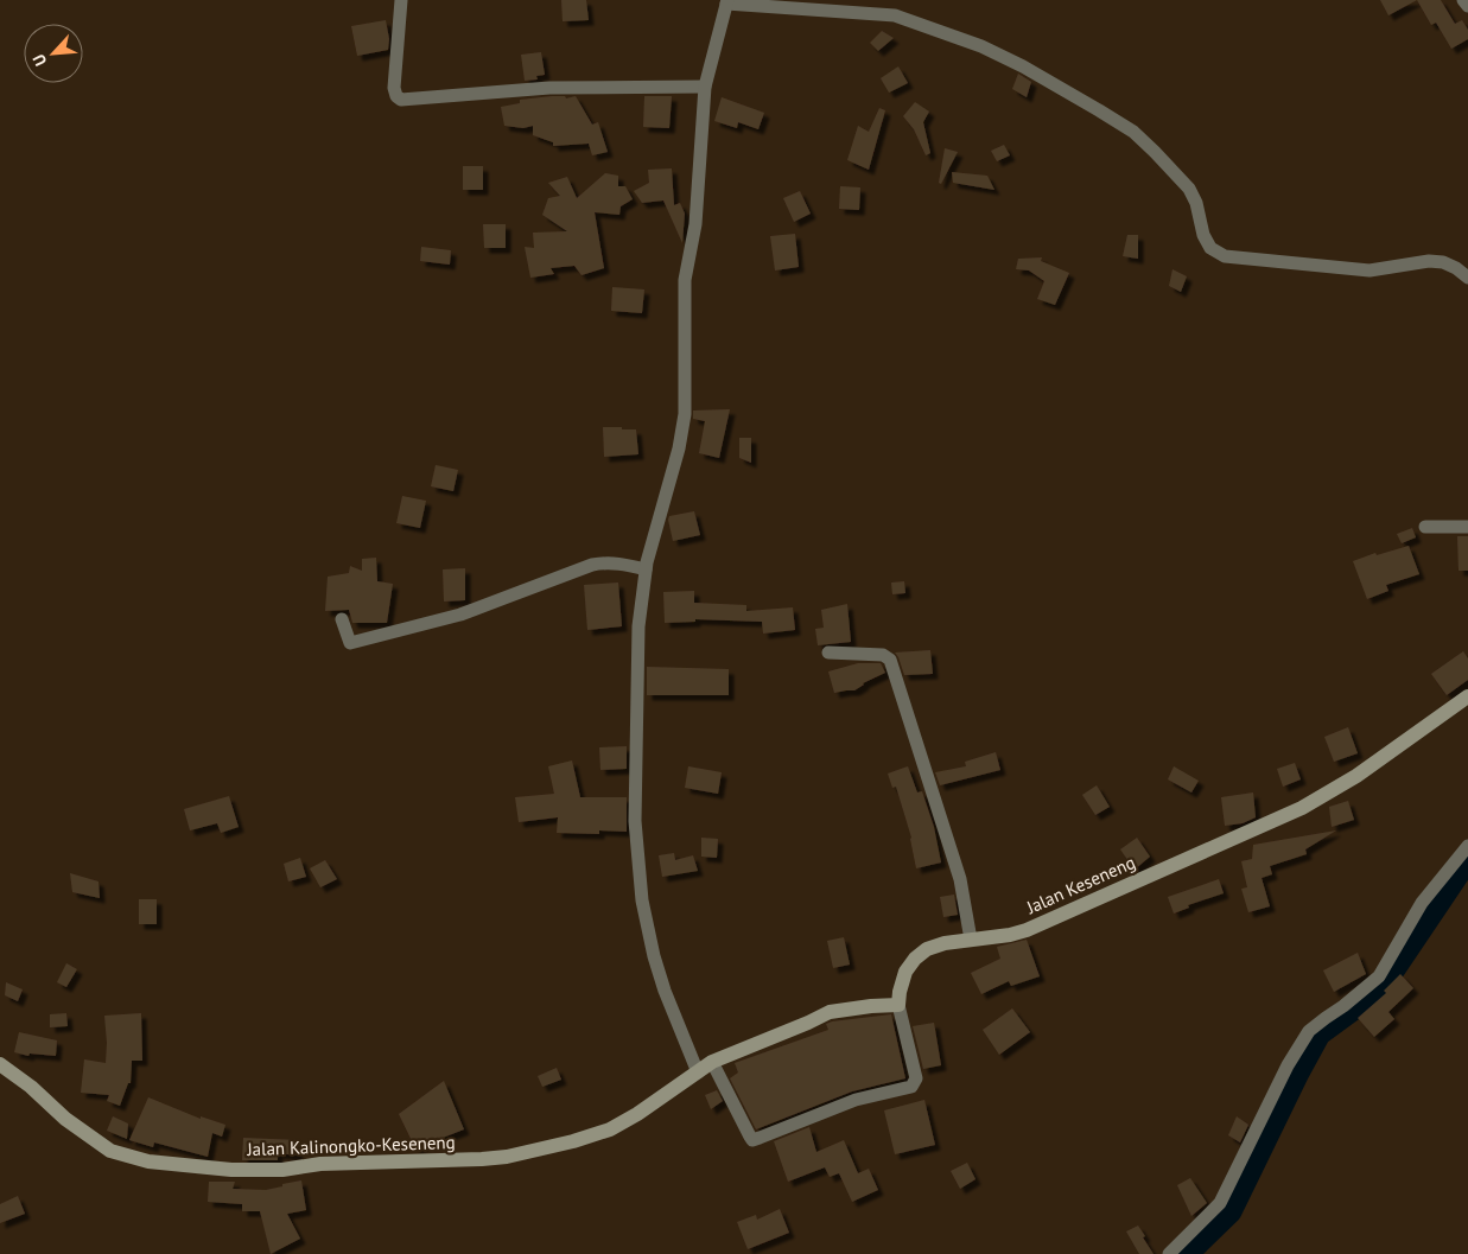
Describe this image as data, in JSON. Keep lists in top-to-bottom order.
{
  "streets": {
    "street": ["Jalan Keseneng", "Jalan Kalinongko-Keseneng"]
  },
  "north": "bottom left"
}
